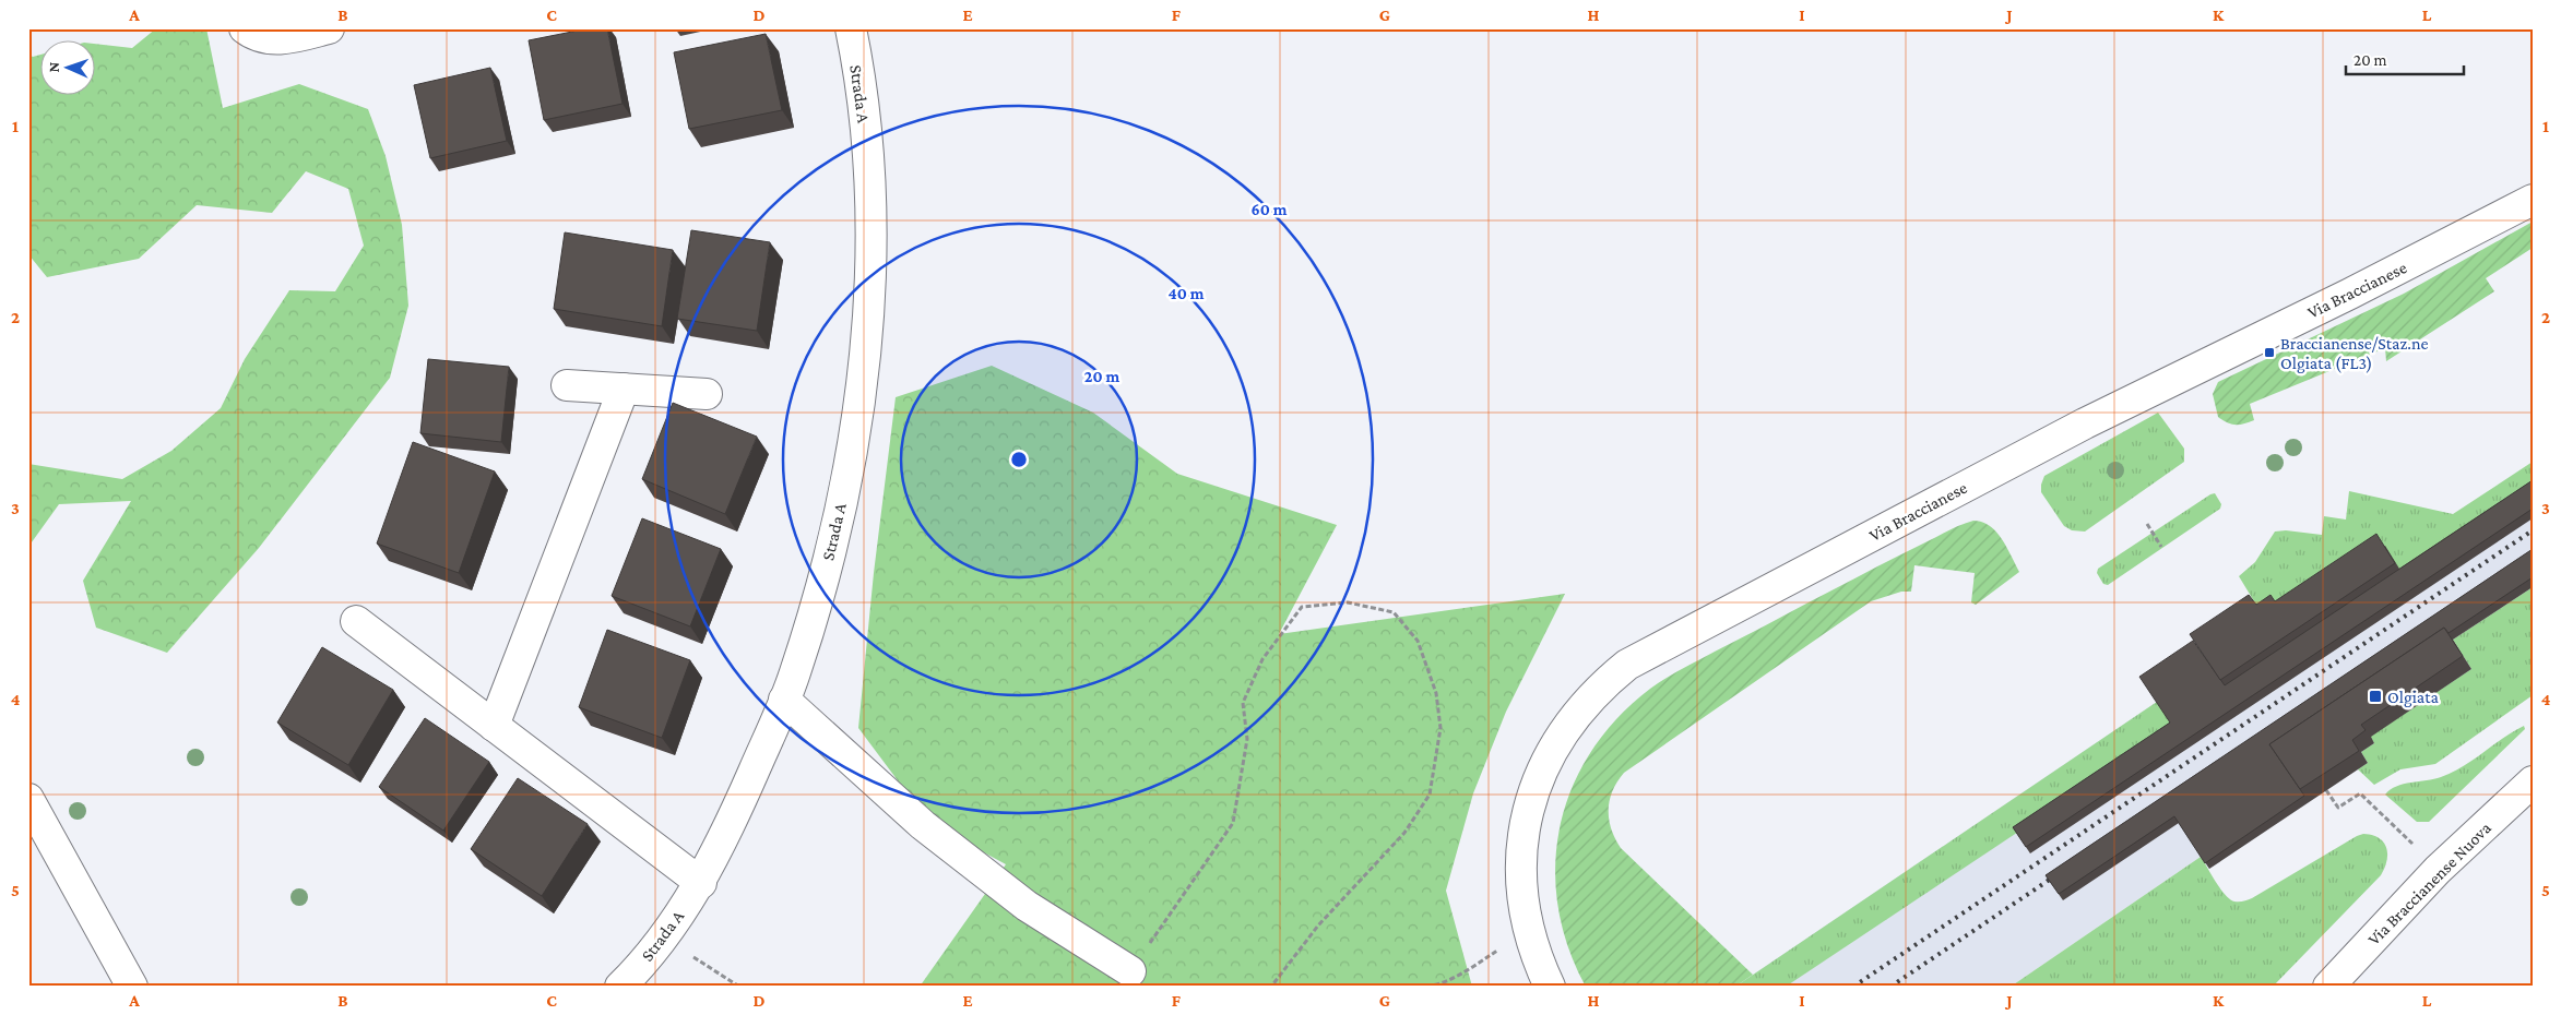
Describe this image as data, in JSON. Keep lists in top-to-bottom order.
{
  "streets": {
    "street": ["Strada A", "Via Braccianese", "Via Braccianense Nuova"]
  },
  "places": {
    "transit": ["Braccianense/Staz.ne Olgiata (FL3)", "Olgiata"]
  },
  "scale_bar": "20 m",
  "north": "left",
  "grid": {
    "columns": [
      "A",
      "B",
      "C",
      "D",
      "E",
      "F",
      "G",
      "H",
      "I",
      "J",
      "K",
      "L"
    ],
    "rows": [
      "1",
      "2",
      "3",
      "4",
      "5"
    ]
  },
  "rings": ["60 m", "40 m", "20 m"]
}
